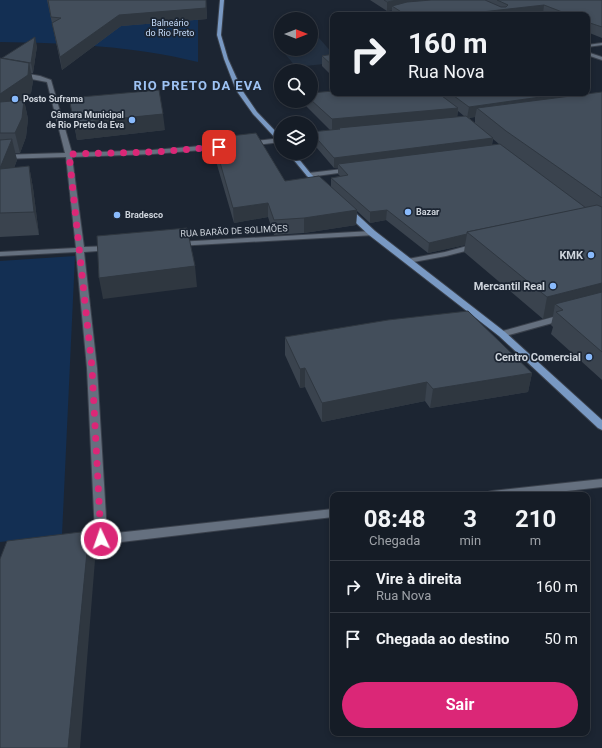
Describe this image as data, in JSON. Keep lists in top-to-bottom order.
{
  "streets": {
    "street": ["RUA BARÃO DE SOLIMÕES"]
  },
  "districts": ["RIO PRETO DA EVA"],
  "parks": ["Balneário do Rio Preto"],
  "places": [
    "Posto Suframa",
    "Câmara Municipal de Rio Preto da Eva",
    "Bazar",
    "Bradesco",
    "KMK",
    "Mercantil Real",
    "Centro Comercial"
  ],
  "north": "right",
  "page": {
    "turn": ["160 m", "Rua Nova"],
    "eta": [
      "08:48",
      "Chegada",
      "3",
      "min",
      "210",
      "m"
    ],
    "list": [
      {
        "name": "Vire à direita",
        "note": "Rua Nova",
        "value": "160 m"
      },
      {
        "name": "Chegada ao destino",
        "value": "50 m"
      }
    ],
    "buttons": "Sair"
  }
}
